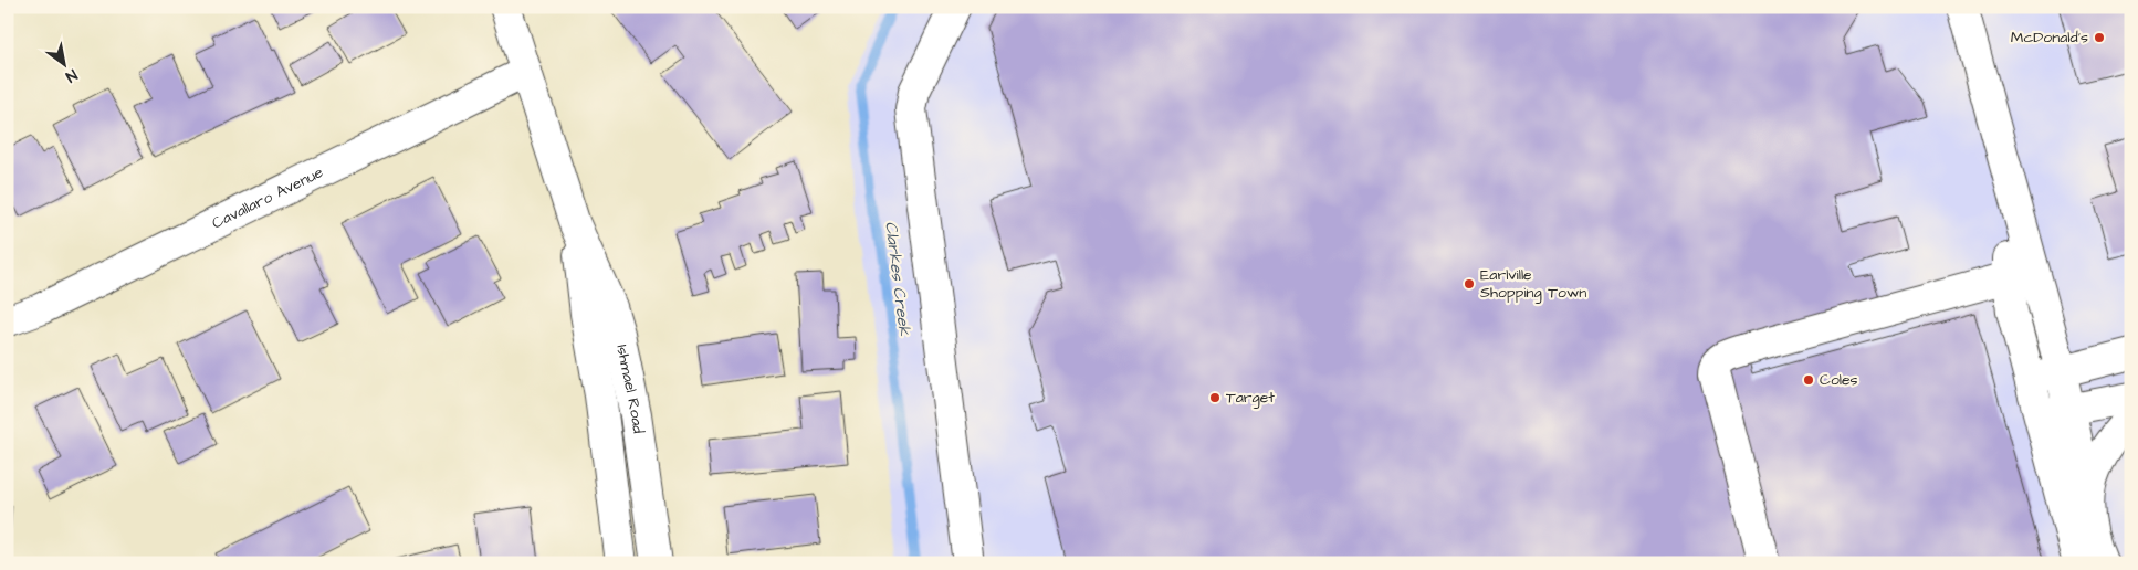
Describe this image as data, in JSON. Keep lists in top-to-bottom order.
{
  "streets": {
    "street": ["Cavallaro Avenue", "Ishmael Road"]
  },
  "crossings": [
    ["Cavallaro Avenue", "Ishmael Road"]
  ],
  "water": ["Clarkes Creek"],
  "places": [
    "McDonald's",
    "Earlville Shopping Town",
    "Coles",
    "Target"
  ],
  "north": "bottom right"
}
